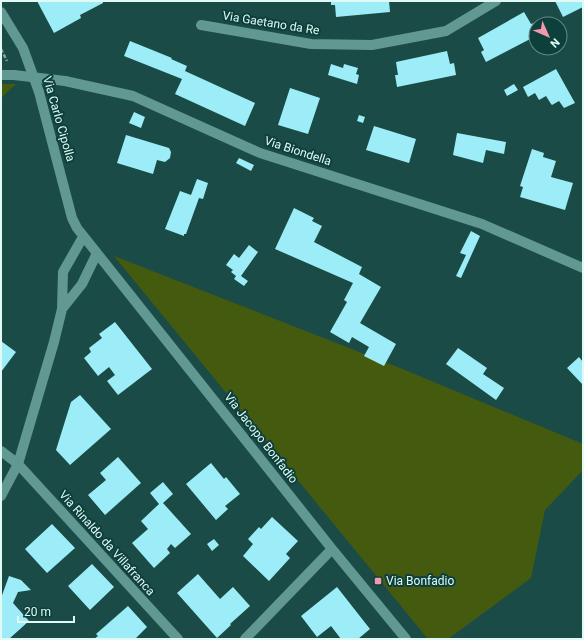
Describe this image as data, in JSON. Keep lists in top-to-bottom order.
{
  "streets": {
    "street": [
      "Via Gaetano da Re",
      "Via Carlo Cipolla",
      "Via Biondella",
      "Via Jacopo Bonfadio",
      "Via Rinaldo da Villafranca"
    ]
  },
  "crossings": [
    ["Via Carlo Cipolla", "Via Jacopo Bonfadio"]
  ],
  "places": {
    "transit": ["Via Bonfadio"]
  },
  "scale_bar": "20 m",
  "north": "bottom right"
}
